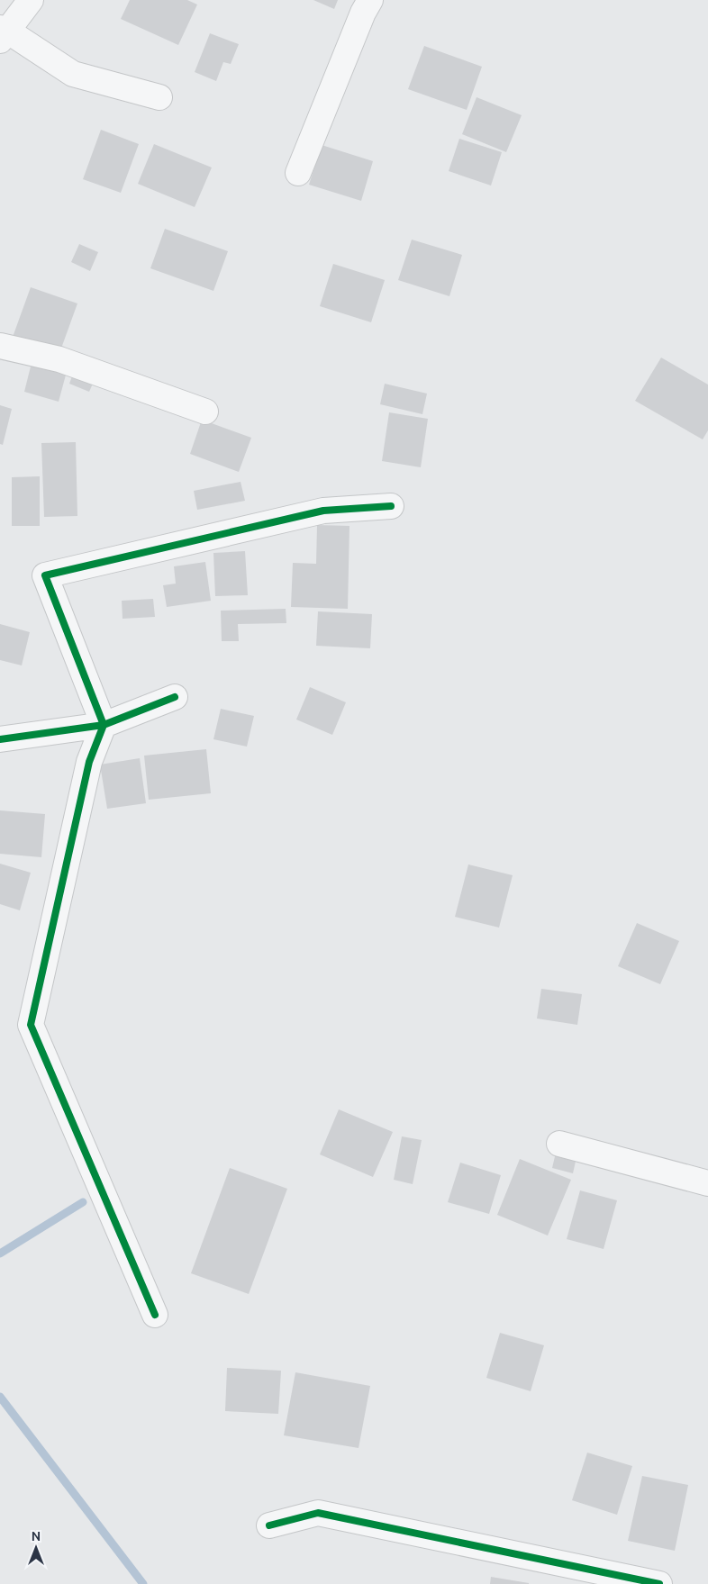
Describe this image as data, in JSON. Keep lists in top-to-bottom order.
{
  "north": "top"
}
